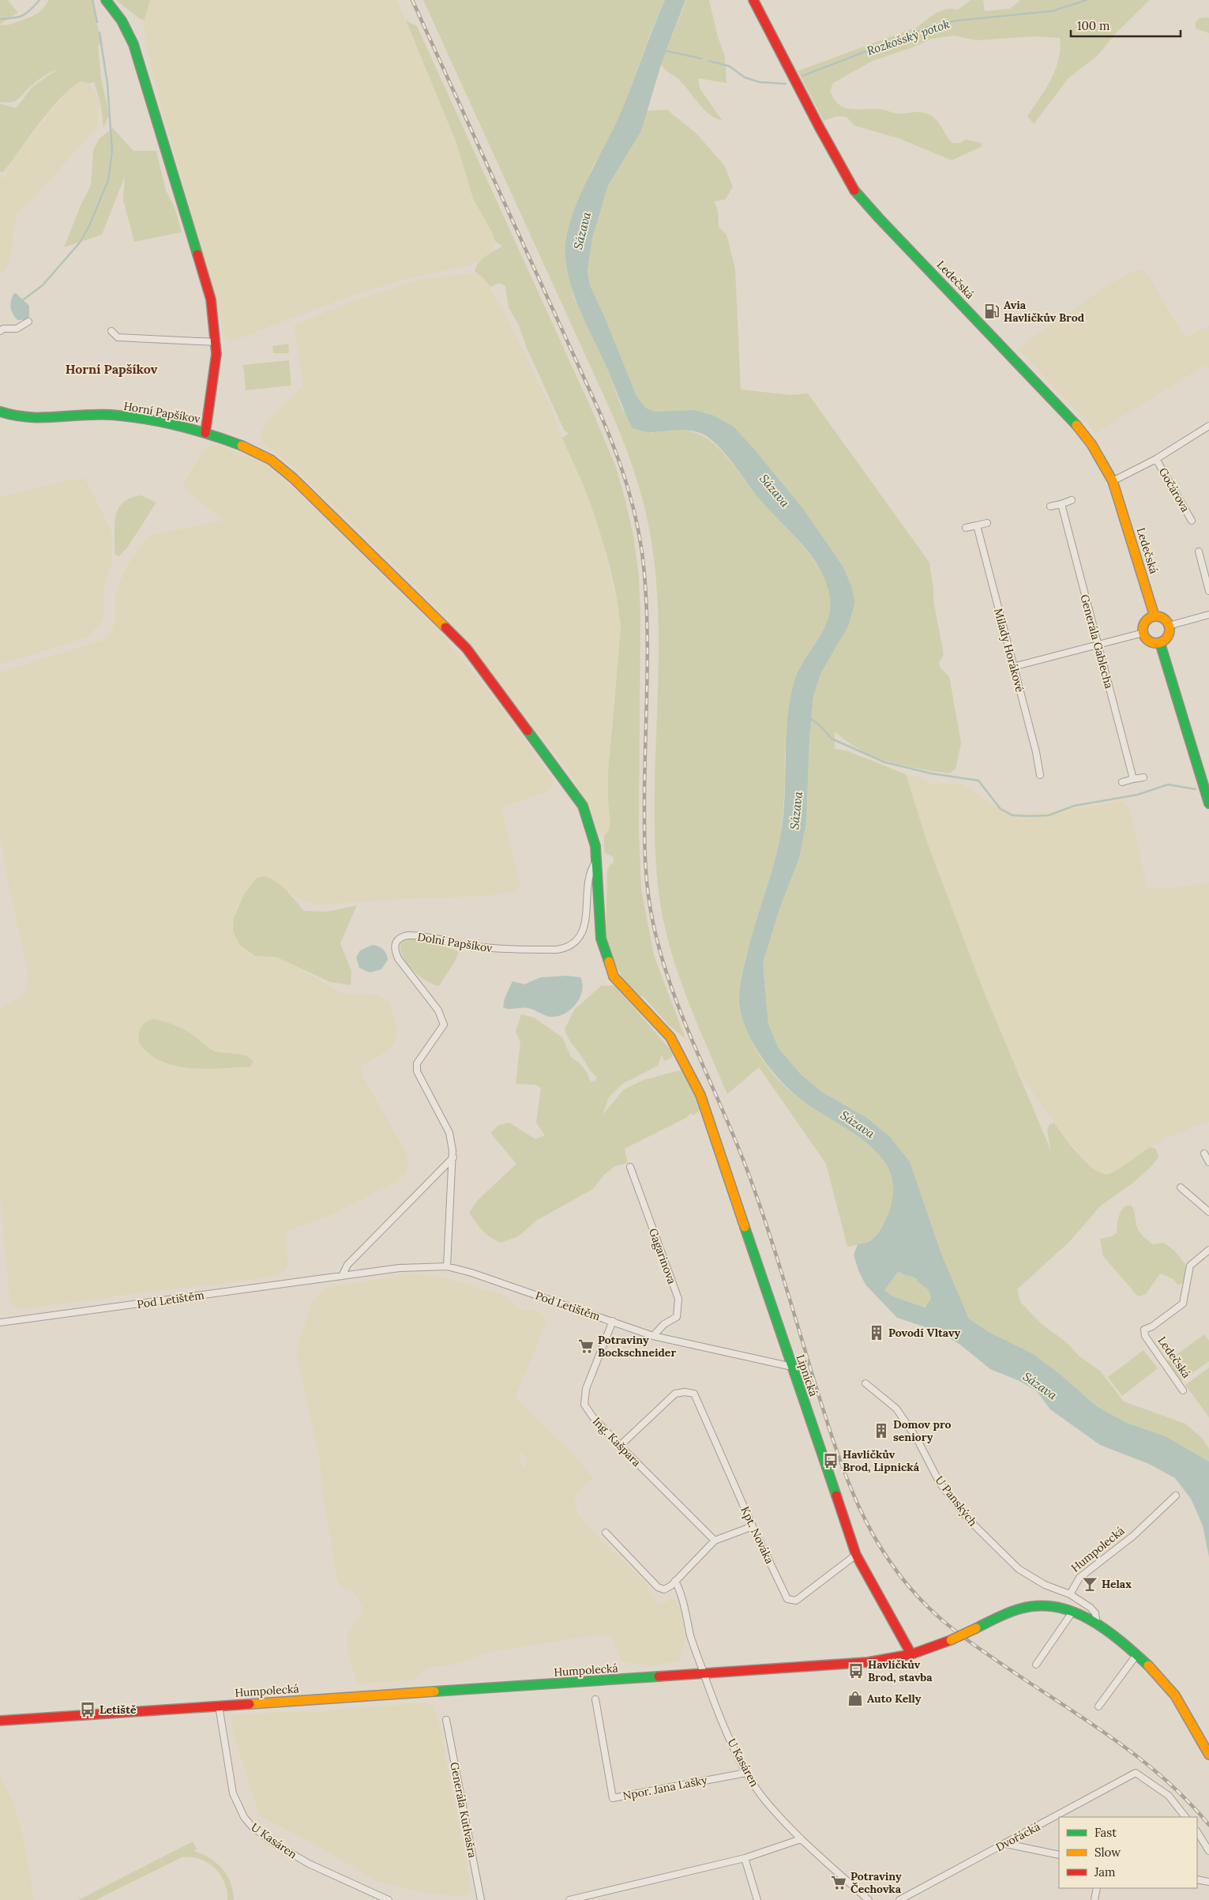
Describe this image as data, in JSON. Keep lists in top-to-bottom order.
{
  "streets": {
    "main road": [
      "Ledečská",
      "Horní Papšíkov",
      "Lipnická",
      "Humpolecká"
    ],
    "street": [
      "Gočárova",
      "Generála Gablecha",
      "Milady Horákové",
      "Dolní Papšíkov",
      "Gagarinova",
      "Pod Letištěm",
      "Ing. Kašpara",
      "U Panských",
      "Kpt. Nováka",
      "U Kasáren",
      "Npor. Jana Lašky",
      "Generála Kutlvašra",
      "Dvořácká"
    ]
  },
  "crossings": [
    ["Ledečská", "Gočárova"],
    ["Horní Papšíkov", "Lipnická"],
    ["Dolní Papšíkov", "Pod Letištěm"],
    ["Dolní Papšíkov", "Lipnická"],
    ["Gagarinova", "Pod Letištěm"],
    ["Pod Letištěm", "Lipnická"],
    ["Pod Letištěm", "Ing. Kašpara"],
    ["Lipnická", "Kpt. Nováka"],
    ["Lipnická", "Humpolecká"],
    ["Ing. Kašpara", "Kpt. Nováka"],
    ["U Panských", "Humpolecká"],
    ["Humpolecká", "U Kasáren"],
    ["U Kasáren", "Npor. Jana Lašky"]
  ],
  "districts": ["Horní Papšíkov"],
  "water": ["Rozkošský potok", "Sázava"],
  "places": {
    "fuel station": ["Avia Havlíčkův Brod"],
    "building": ["Povodí Vltavy", "Domov pro seniory"],
    "supermarket": ["Potraviny Bockschneider", "Potraviny Čechovka"],
    "bus stop": ["Havlíčkův Brod, Lipnická", "Havlíčkův Brod, stavba", "Letiště"],
    "bar": ["Helax"],
    "shop": ["Auto Kelly"]
  },
  "legend": ["Fast", "Slow", "Jam"],
  "scale_bar": "100 m"
}
